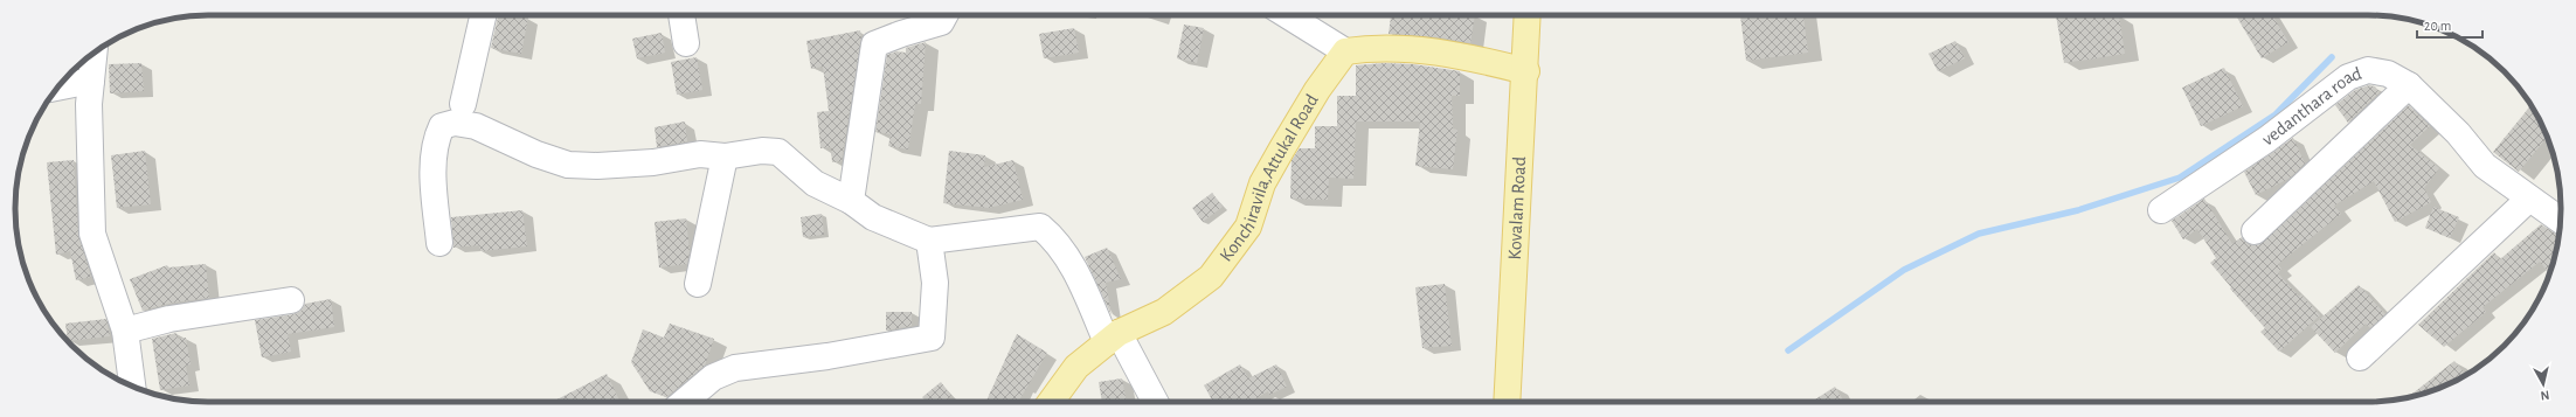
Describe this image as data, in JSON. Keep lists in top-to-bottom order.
{
  "streets": {
    "main road": ["Konchiravila,Attukal Road", "Kovalam Road"],
    "street": ["vedanthara road"]
  },
  "scale_bar": "20 m",
  "north": "bottom"
}
